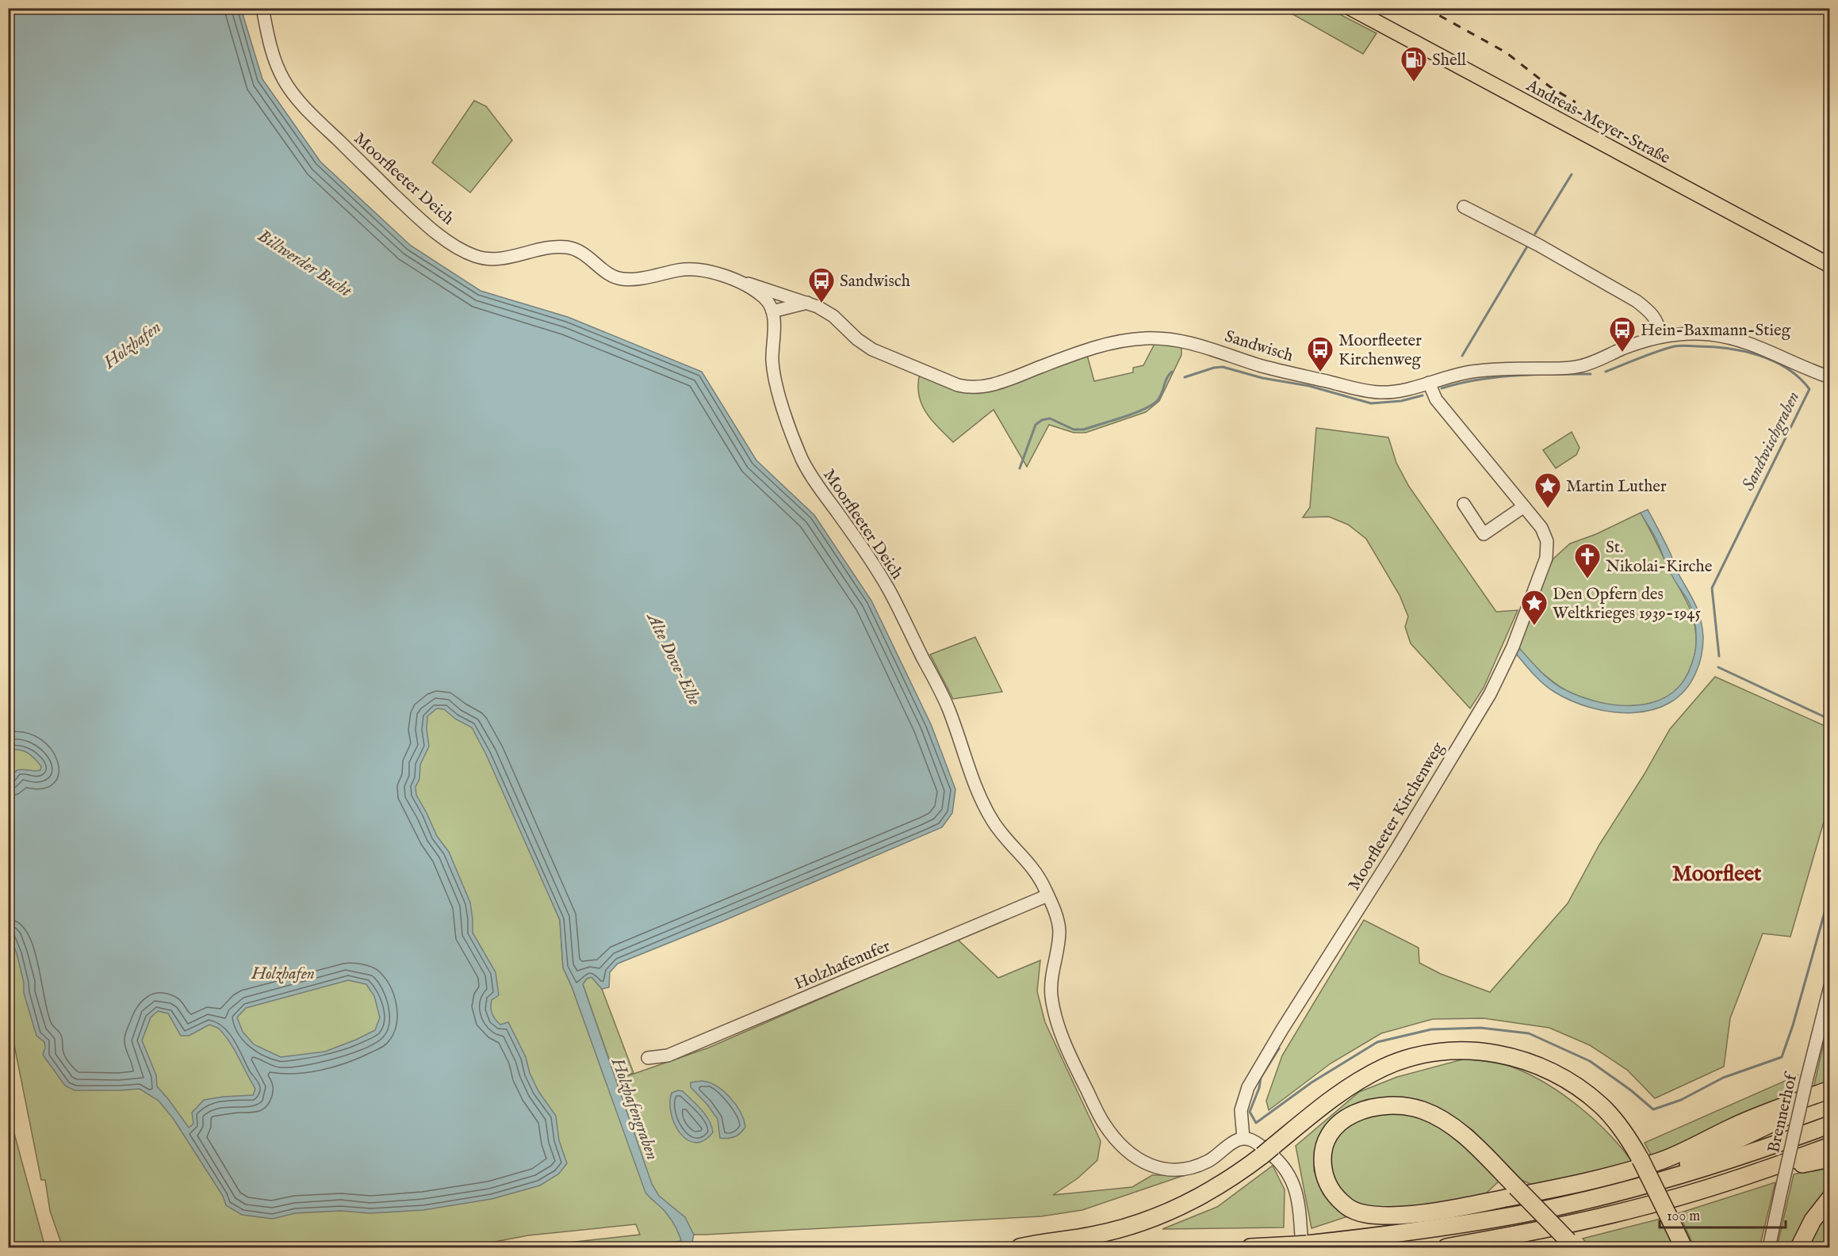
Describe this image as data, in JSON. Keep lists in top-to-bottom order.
{
  "streets": {
    "main road": ["Andreas-Meyer-Straße"],
    "street": [
      "Moorfleeter Deich",
      "Sandwisch",
      "Moorfleeter Kirchenweg",
      "Holzhafenufer",
      "Brennerhof"
    ]
  },
  "crossings": [
    ["Moorfleeter Deich", "Sandwisch"],
    ["Moorfleeter Deich", "Moorfleeter Kirchenweg"],
    ["Moorfleeter Deich", "Holzhafenufer"],
    ["Sandwisch", "Moorfleeter Kirchenweg"]
  ],
  "districts": ["Moorfleet"],
  "water": [
    "Billwerder Bucht",
    "Holzhafen",
    "Sandwischgraben",
    "Alte Dove-Elbe",
    "Holzhafengraben"
  ],
  "parks": ["Holzhafen"],
  "places": {
    "fuel station": ["Shell"],
    "bus stop": ["Sandwisch", "Hein-Baxmann-Stieg", "Moorfleeter Kirchenweg"],
    "place": ["Martin Luther", "Den Opfern des Weltkrieges 1939-1945"],
    "church": ["St. Nikolai-Kirche"]
  },
  "scale_bar": "100 m"
}
